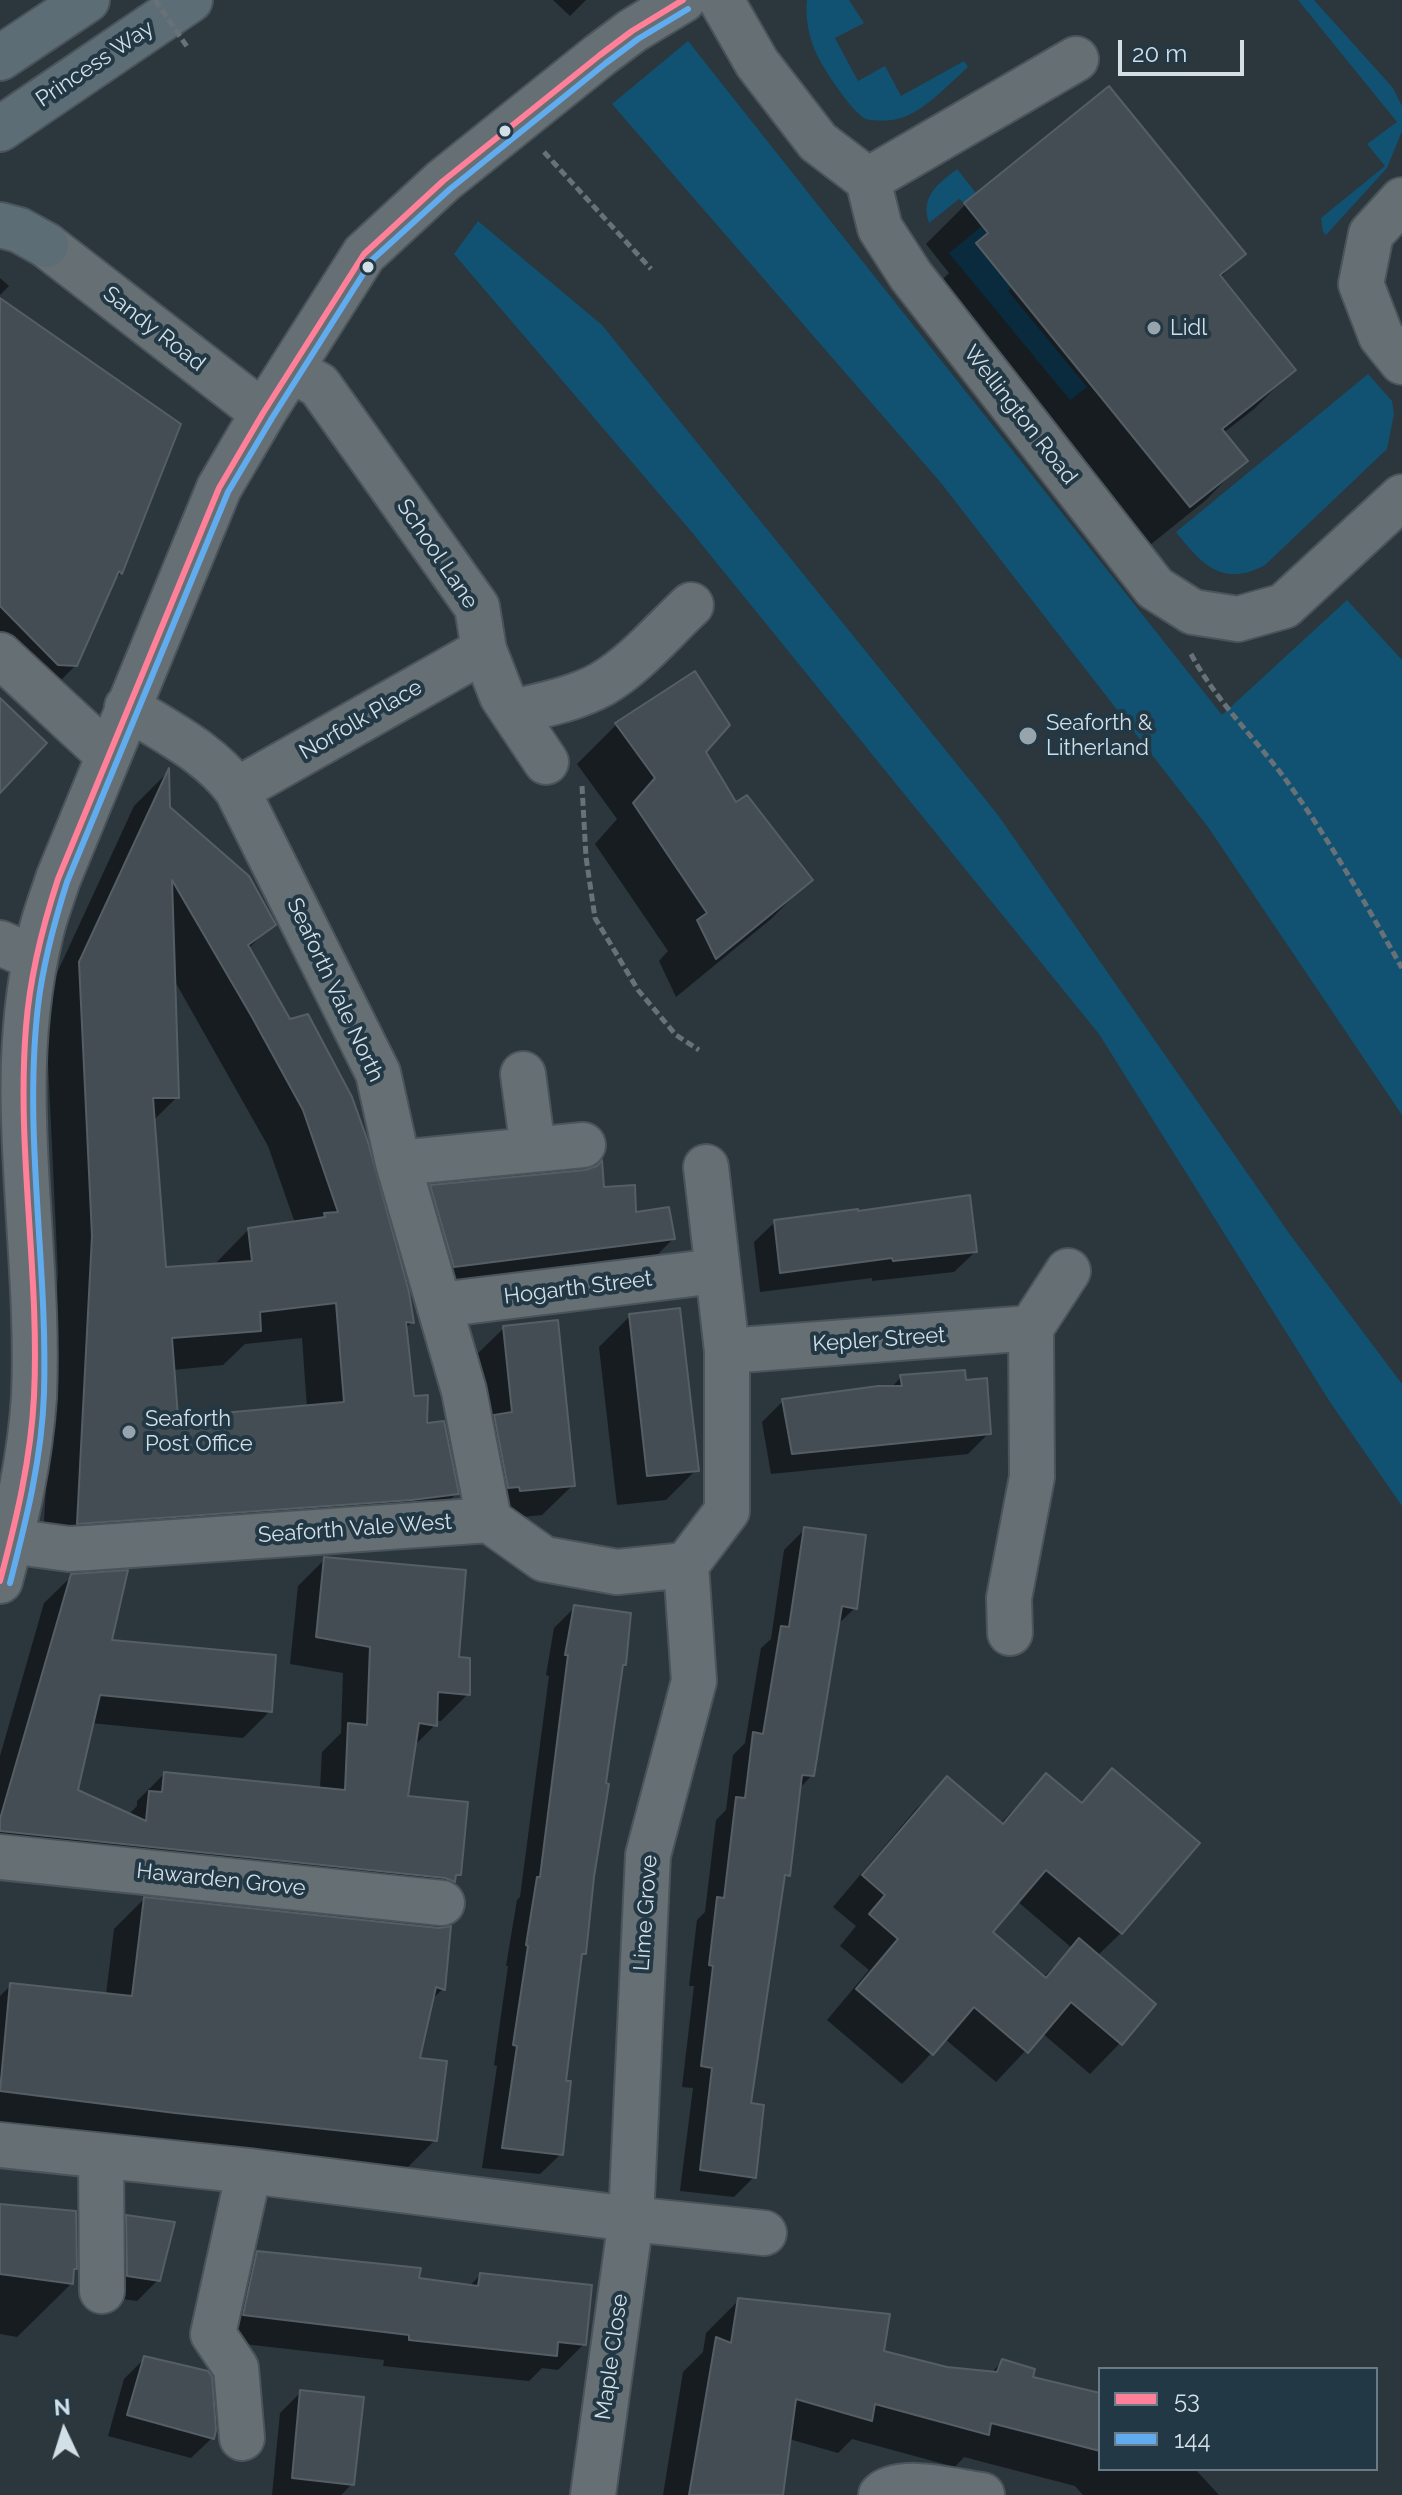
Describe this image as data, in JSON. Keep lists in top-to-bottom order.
{
  "streets": {
    "highway": ["Princess Way"],
    "street": [
      "Sandy Road",
      "Wellington Road",
      "School Lane",
      "Norfolk Place",
      "Seaforth Vale North",
      "Hogarth Street",
      "Kepler Street",
      "Seaforth Vale West",
      "Hawarden Grove",
      "Lime Grove",
      "Maple Close"
    ]
  },
  "crossings": [
    ["School Lane", "Norfolk Place"],
    ["Norfolk Place", "Seaforth Vale North"],
    ["Seaforth Vale North", "Hogarth Street"],
    ["Seaforth Vale North", "Seaforth Vale West"],
    ["Lime Grove", "Maple Close"]
  ],
  "places": ["Lidl", "Seaforth & Litherland", "Seaforth Post Office"],
  "lines": ["transit line 53", "transit line 144"],
  "legend": ["53", "144"],
  "scale_bar": "20 m",
  "north": "top"
}
